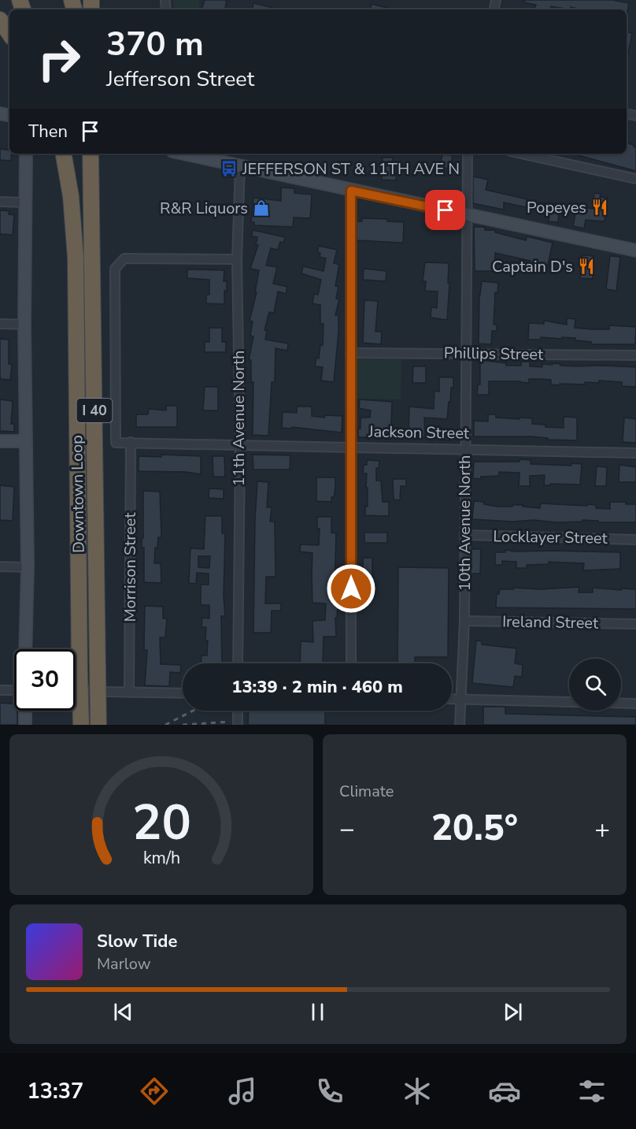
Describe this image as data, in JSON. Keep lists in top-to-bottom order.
{
  "streets": {
    "highway": ["I 40", "Downtown Loop"],
    "street": [
      "Phillips Street",
      "11th Avenue North",
      "Jackson Street",
      "10th Avenue North",
      "Locklayer Street",
      "Morrison Street",
      "Ireland Street"
    ]
  },
  "crossings": [
    ["Phillips Street", "10th Avenue North"],
    ["11th Avenue North", "Jackson Street"],
    ["Jackson Street", "10th Avenue North"],
    ["Jackson Street", "Morrison Street"],
    ["10th Avenue North", "Locklayer Street"],
    ["10th Avenue North", "Ireland Street"]
  ],
  "places": {
    "bus stop": ["JEFFERSON ST & 11TH AVE N"],
    "restaurant": ["Popeyes", "Captain D's"],
    "shop": ["R&R Liquors"]
  },
  "page": {
    "turn": ["370 m", "Jefferson Street"],
    "then": "Then",
    "limit": "30",
    "trip": "13:39 · 2 min · 460 m",
    "tile": "Climate",
    "heat": ["−", "20.5°", "+"],
    "song": ["Slow Tide", "Marlow"],
    "tabs": "13:37",
    "gauge": ["20", "km/h"]
  }
}
